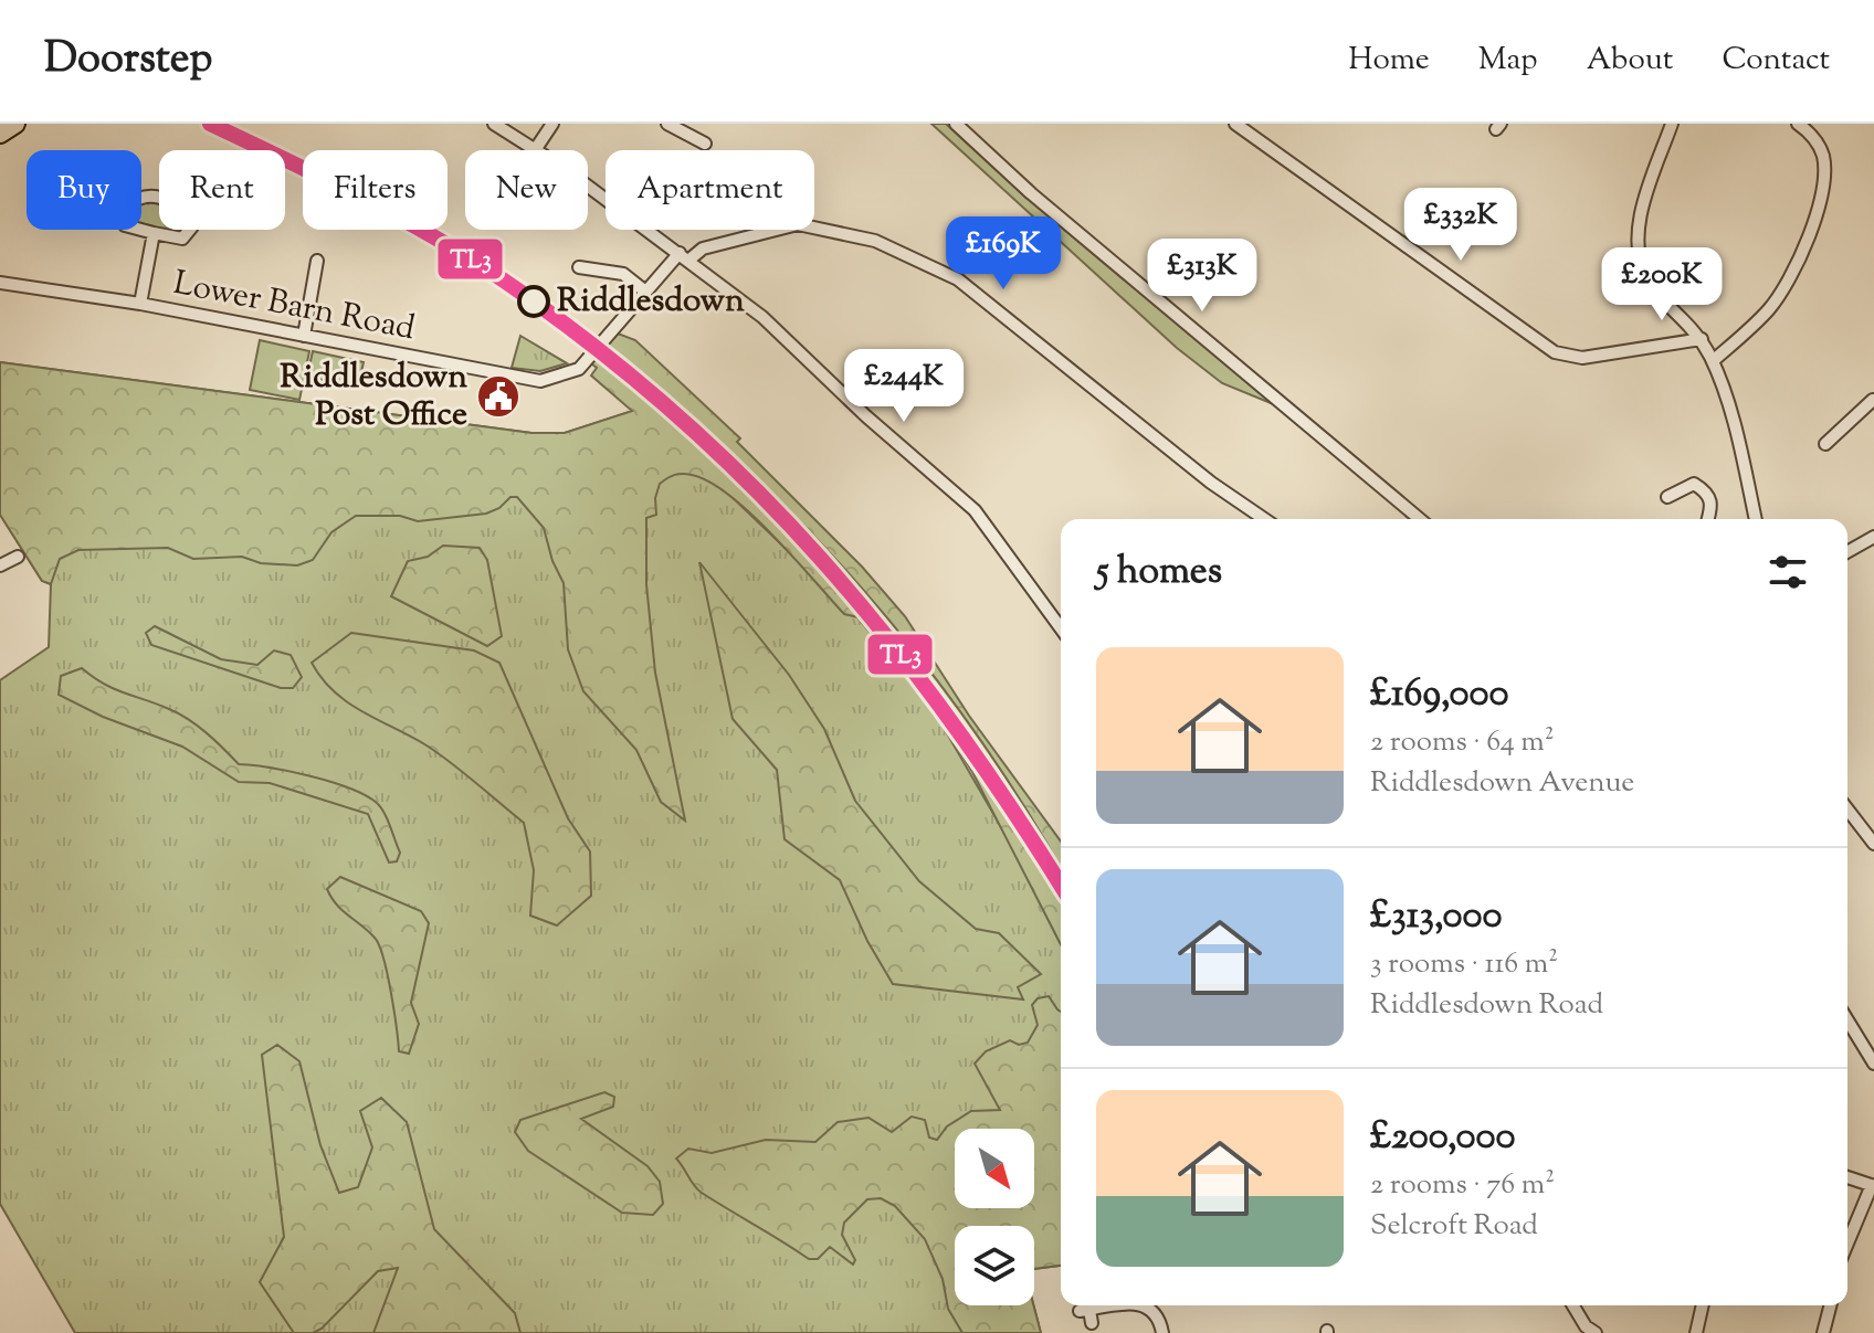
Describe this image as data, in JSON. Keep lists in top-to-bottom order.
{
  "streets": {
    "street": ["Lower Barn Road"]
  },
  "places": {
    "other": ["Riddlesdown"],
    "public building": ["Riddlesdown Post Office"]
  },
  "lines": ["transit line TL3"],
  "north": "bottom right",
  "page": {
    "header": "Doorstep",
    "nav": [
      "Home",
      "Map",
      "About",
      "Contact"
    ],
    "chip": [
      "Buy",
      "Rent",
      "Filters",
      "New",
      "Apartment"
    ],
    "price": [
      "£332K",
      "£169K",
      "£313K",
      "£200K",
      "£244K"
    ],
    "heading": "5 homes",
    "list": [
      {
        "name": "£169,000",
        "note": "2 rooms · 64 m² · Riddlesdown Avenue"
      },
      {
        "name": "£313,000",
        "note": "3 rooms · 116 m² · Riddlesdown Road"
      },
      {
        "name": "£200,000",
        "note": "2 rooms · 76 m² · Selcroft Road"
      }
    ]
  }
}
